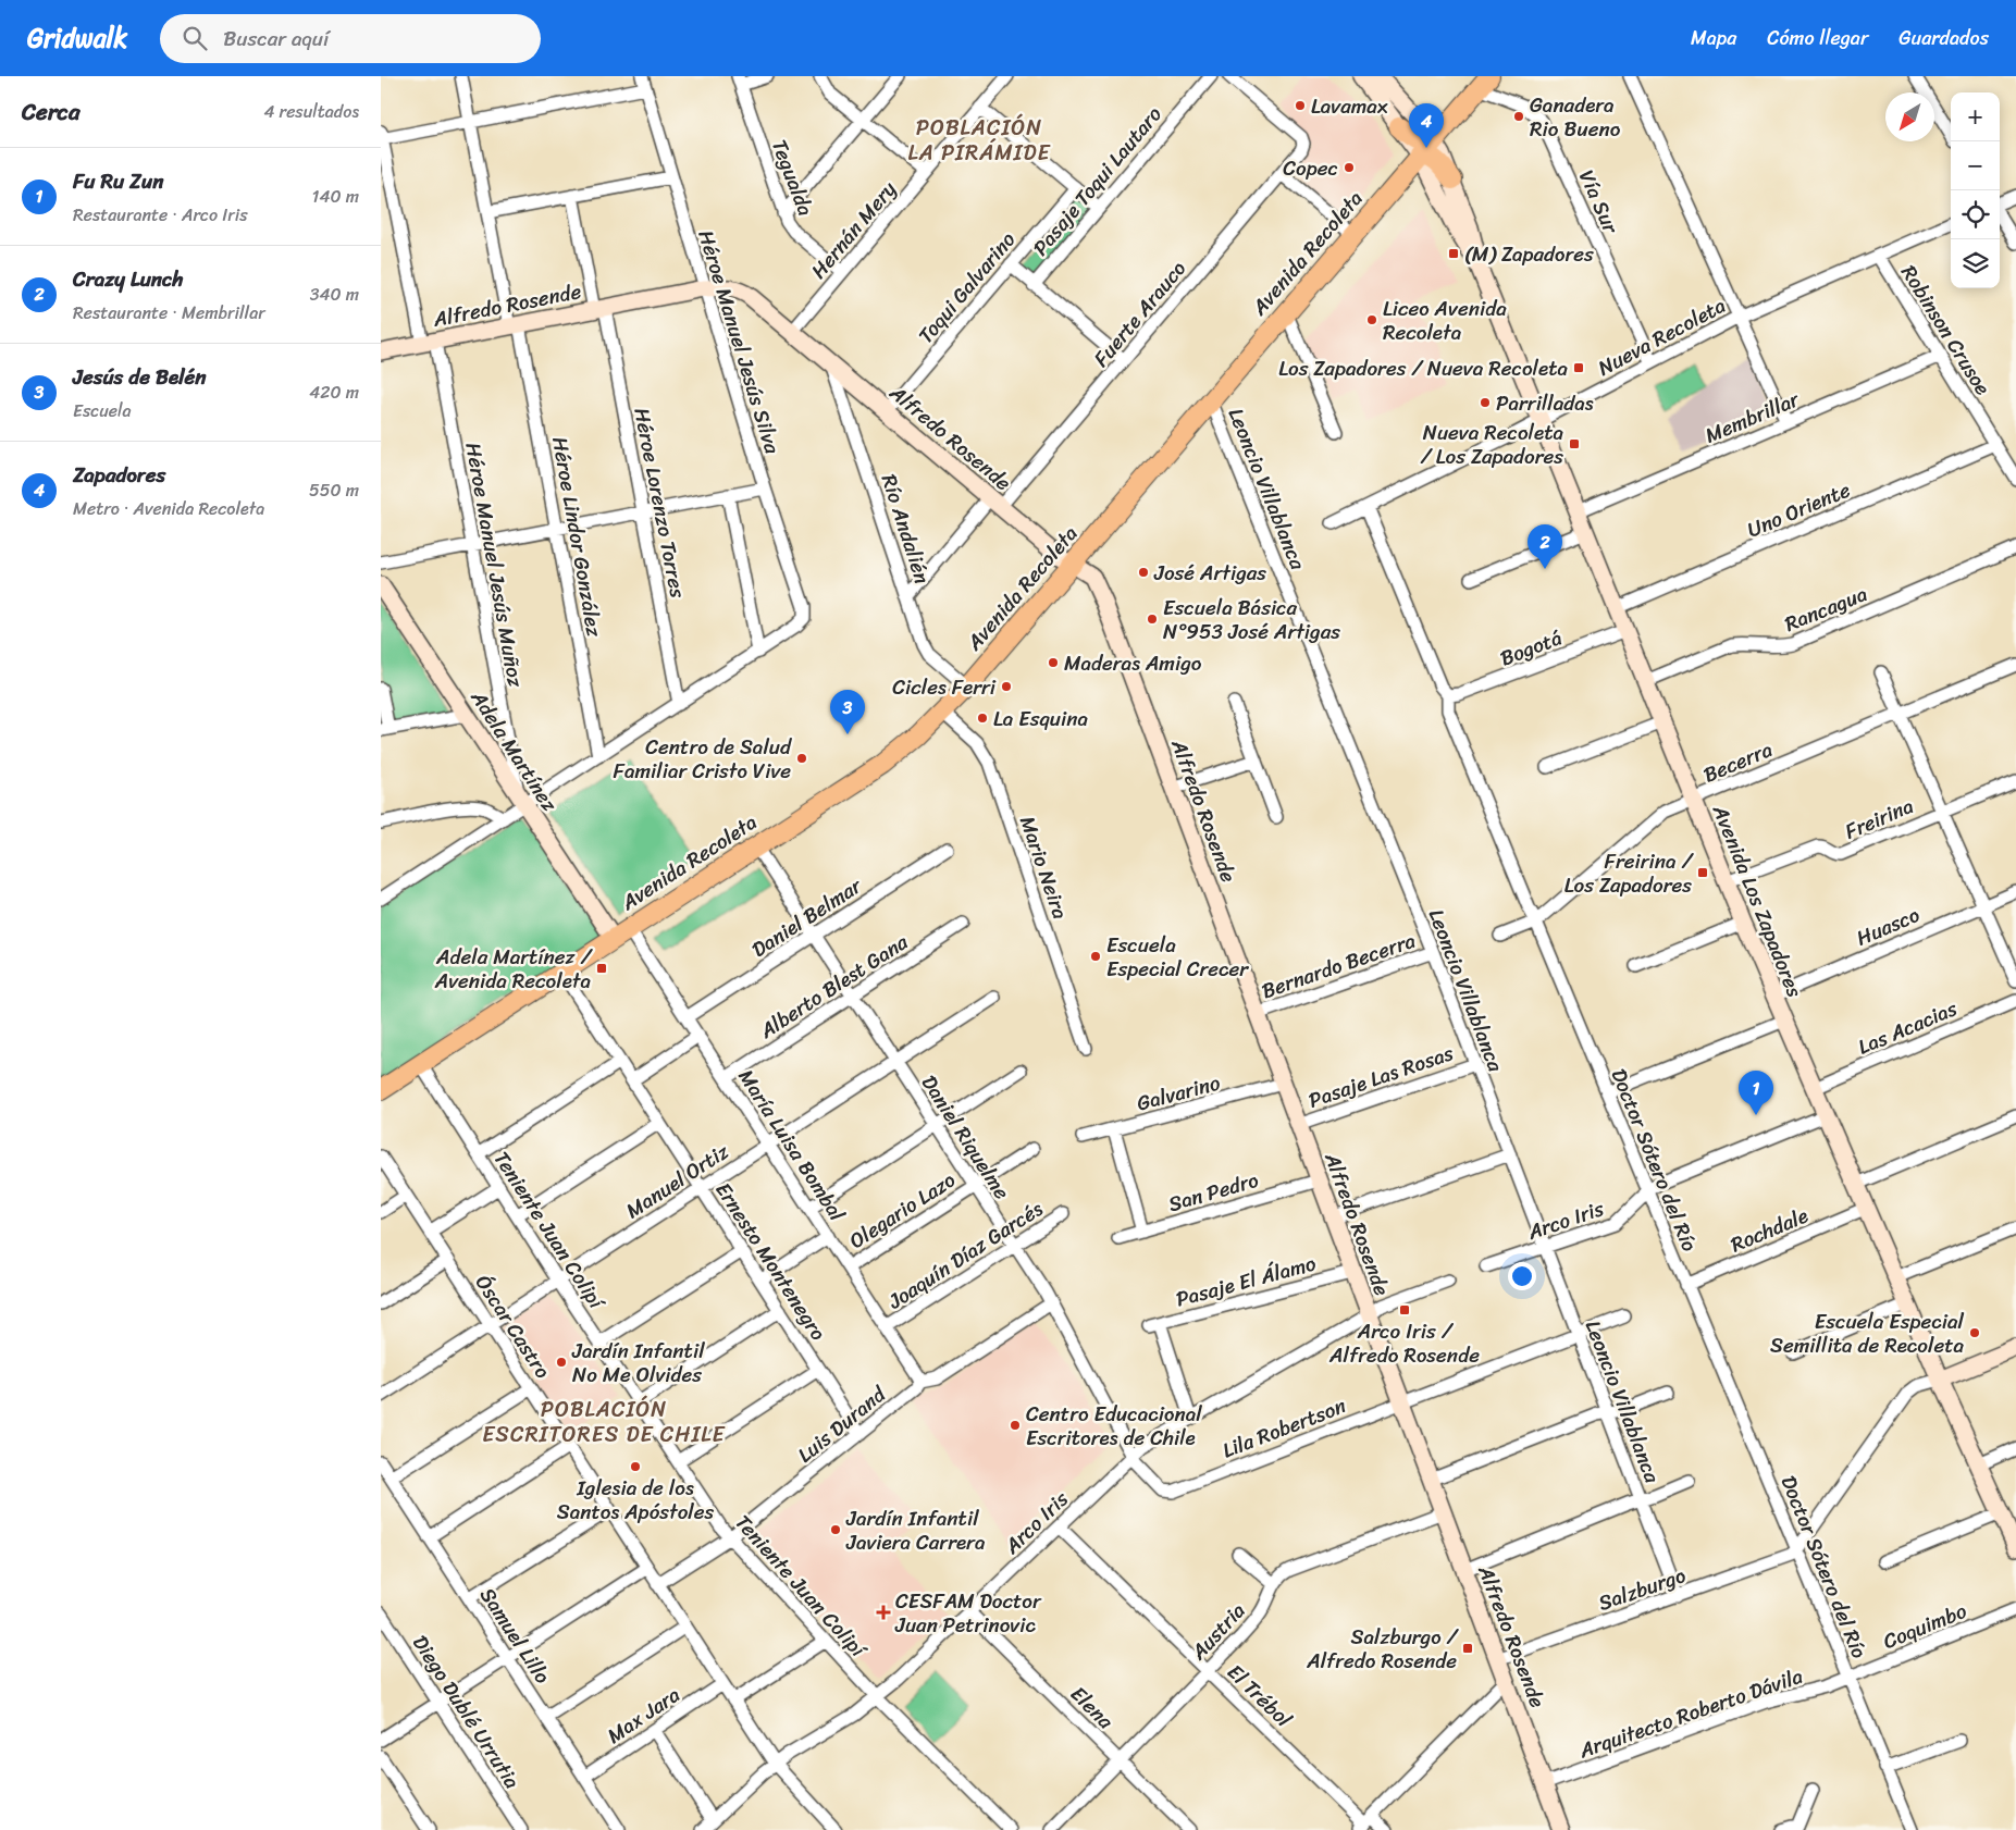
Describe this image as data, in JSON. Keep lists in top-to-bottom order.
{
  "streets": {
    "main road": ["Avenida Recoleta"],
    "street": [
      "Tegualda",
      "Pasaje Toqui Lautaro",
      "Vía Sur",
      "Hernán Mery",
      "Toqui Galvarino",
      "Alfredo Rosende",
      "Fuerte Arauco",
      "Robinson Crusoe",
      "Nueva Recoleta",
      "Héroe Manuel Jesús Silva",
      "Membrillar",
      "Leoncio Villablanca",
      "Héroe Lorenzo Torres",
      "Uno Oriente",
      "Río Andalién",
      "Héroe Lindor González",
      "Héroe Manuel Jesús Muñoz",
      "Rancagua",
      "Bogotá",
      "Adela Martínez",
      "Becerra",
      "Freirina",
      "Mario Neira",
      "Avenida Los Zapadores",
      "Daniel Belmar",
      "Huasco",
      "Bernardo Becerra",
      "Alberto Blest Gana",
      "Las Acacias",
      "Pasaje Las Rosas",
      "Galvarino",
      "Daniel Riquelme",
      "María Luisa Bombal",
      "Doctor Sótero del Río",
      "Manuel Ortiz",
      "San Pedro",
      "Olegario Lazo",
      "Arco Iris",
      "Teniente Juan Colipí",
      "Rochdale",
      "Joaquín Díaz Garcés",
      "Ernesto Montenegro",
      "Pasaje El Álamo",
      "Óscar Castro",
      "Luis Durand",
      "Lila Robertson",
      "Salzburgo",
      "Coquimbo",
      "Austria",
      "Samuel Lillo",
      "El Trébol",
      "Elena",
      "Diego Dublé Urrutia",
      "Arquitecto Roberto Dávila",
      "Max Jara"
    ]
  },
  "crossings": [
    ["Tegualda", "Hernán Mery"],
    ["Vía Sur", "Avenida Recoleta"],
    ["Vía Sur", "Nueva Recoleta"],
    ["Hernán Mery", "Alfredo Rosende"],
    ["Avenida Recoleta", "Alfredo Rosende"],
    ["Avenida Recoleta", "Leoncio Villablanca"],
    ["Avenida Recoleta", "Río Andalién"],
    ["Avenida Recoleta", "Adela Martínez"],
    ["Avenida Recoleta", "Mario Neira"],
    ["Avenida Recoleta", "Avenida Los Zapadores"],
    ["Avenida Recoleta", "Daniel Riquelme"],
    ["Avenida Recoleta", "María Luisa Bombal"],
    ["Avenida Recoleta", "Teniente Juan Colipí"],
    ["Avenida Recoleta", "Ernesto Montenegro"],
    ["Toqui Galvarino", "Alfredo Rosende"],
    ["Alfredo Rosende", "Fuerte Arauco"],
    ["Alfredo Rosende", "Héroe Manuel Jesús Silva"],
    ["Alfredo Rosende", "Héroe Lorenzo Torres"],
    ["Alfredo Rosende", "Río Andalién"],
    ["Alfredo Rosende", "Héroe Lindor González"],
    ["Alfredo Rosende", "Héroe Manuel Jesús Muñoz"],
    ["Alfredo Rosende", "Bernardo Becerra"],
    ["Alfredo Rosende", "Pasaje Las Rosas"],
    ["Alfredo Rosende", "Galvarino"],
    ["Alfredo Rosende", "San Pedro"],
    ["Alfredo Rosende", "Arco Iris"],
    ["Alfredo Rosende", "Pasaje El Álamo"],
    ["Alfredo Rosende", "Lila Robertson"],
    ["Alfredo Rosende", "Salzburgo"],
    ["Alfredo Rosende", "Austria"],
    ["Alfredo Rosende", "Arquitecto Roberto Dávila"],
    ["Fuerte Arauco", "Río Andalién"],
    ["Robinson Crusoe", "Nueva Recoleta"],
    ["Robinson Crusoe", "Membrillar"],
    ["Robinson Crusoe", "Uno Oriente"],
    ["Nueva Recoleta", "Avenida Los Zapadores"],
    ["Nueva Recoleta", "Doctor Sótero del Río"],
    ["Membrillar", "Avenida Los Zapadores"],
    ["Leoncio Villablanca", "Bernardo Becerra"],
    ["Leoncio Villablanca", "Pasaje Las Rosas"],
    ["Leoncio Villablanca", "Arco Iris"],
    ["Leoncio Villablanca", "Salzburgo"],
    ["Uno Oriente", "Avenida Los Zapadores"],
    ["Héroe Manuel Jesús Muñoz", "Adela Martínez"],
    ["Rancagua", "Avenida Los Zapadores"],
    ["Bogotá", "Avenida Los Zapadores"],
    ["Bogotá", "Doctor Sótero del Río"],
    ["Adela Martínez", "María Luisa Bombal"],
    ["Becerra", "Avenida Los Zapadores"],
    ["Becerra", "Doctor Sótero del Río"],
    ["Freirina", "Avenida Los Zapadores"],
    ["Avenida Los Zapadores", "Huasco"],
    ["Avenida Los Zapadores", "Las Acacias"],
    ["Avenida Los Zapadores", "Arco Iris"],
    ["Avenida Los Zapadores", "Rochdale"],
    ["Daniel Belmar", "Daniel Riquelme"],
    ["Daniel Belmar", "María Luisa Bombal"],
    ["Alberto Blest Gana", "Daniel Riquelme"],
    ["Alberto Blest Gana", "María Luisa Bombal"],
    ["Daniel Riquelme", "Manuel Ortiz"],
    ["Daniel Riquelme", "Olegario Lazo"],
    ["Daniel Riquelme", "Arco Iris"],
    ["Daniel Riquelme", "Joaquín Díaz Garcés"],
    ["Daniel Riquelme", "Luis Durand"],
    ["Daniel Riquelme", "Lila Robertson"],
    ["María Luisa Bombal", "Manuel Ortiz"],
    ["María Luisa Bombal", "Olegario Lazo"],
    ["María Luisa Bombal", "Joaquín Díaz Garcés"],
    ["María Luisa Bombal", "Luis Durand"],
    ["Doctor Sótero del Río", "Arco Iris"],
    ["Doctor Sótero del Río", "Rochdale"],
    ["Doctor Sótero del Río", "Salzburgo"],
    ["Doctor Sótero del Río", "Coquimbo"],
    ["Doctor Sótero del Río", "Arquitecto Roberto Dávila"],
    ["Manuel Ortiz", "Teniente Juan Colipí"],
    ["Manuel Ortiz", "Ernesto Montenegro"],
    ["Manuel Ortiz", "Óscar Castro"],
    ["Olegario Lazo", "Ernesto Montenegro"],
    ["Arco Iris", "Teniente Juan Colipí"],
    ["Arco Iris", "Pasaje El Álamo"],
    ["Arco Iris", "Óscar Castro"],
    ["Arco Iris", "Lila Robertson"],
    ["Arco Iris", "El Trébol"],
    ["Arco Iris", "Elena"],
    ["Teniente Juan Colipí", "Luis Durand"],
    ["Ernesto Montenegro", "Luis Durand"],
    ["Óscar Castro", "Luis Durand"],
    ["Óscar Castro", "Max Jara"],
    ["Coquimbo", "Arquitecto Roberto Dávila"],
    ["Austria", "El Trébol"],
    ["Austria", "Elena"],
    ["Samuel Lillo", "Max Jara"]
  ],
  "districts": ["POBLACIÓN LA PIRÁMIDE", "POBLACIÓN ESCRITORES DE CHILE"],
  "places": {
    "other": [
      "Lavamax",
      "Ganadera Rio Bueno",
      "Copec",
      "Liceo Avenida Recoleta",
      "Parrilladas",
      "José Artigas",
      "Escuela Básica N°953 José Artigas",
      "Maderas Amigo",
      "Cicles Ferri",
      "La Esquina",
      "Centro de Salud Familiar Cristo Vive",
      "Escuela Especial Crecer",
      "Escuela Especial Semillita de Recoleta",
      "Jardín Infantil No Me Olvides",
      "Centro Educacional Escritores de Chile",
      "Iglesia de los Santos Apóstoles",
      "Jardín Infantil Javiera Carrera"
    ],
    "transit": [
      "(M) Zapadores",
      "Los Zapadores / Nueva Recoleta",
      "Nueva Recoleta / Los Zapadores",
      "Freirina / Los Zapadores",
      "Adela Martínez / Avenida Recoleta",
      "Arco Iris / Alfredo Rosende",
      "Salzburgo / Alfredo Rosende"
    ],
    "health": ["CESFAM Doctor Juan Petrinovic"]
  },
  "north": "bottom left",
  "page": {
    "header": "Gridwalk",
    "search": "Buscar aquí",
    "nav": ["Mapa", "Cómo llegar", "Guardados"],
    "heading": ["Cerca", "4 resultados"],
    "map_buttons": ["+", "−"],
    "pins": [
      "4",
      "2",
      "3",
      "1"
    ],
    "list": [
      {
        "mark": "1",
        "name": "Fu Ru Zun",
        "note": "Restaurante · Arco Iris",
        "value": "140 m"
      },
      {
        "mark": "2",
        "name": "Crazy Lunch",
        "note": "Restaurante · Membrillar",
        "value": "340 m"
      },
      {
        "mark": "3",
        "name": "Jesús de Belén",
        "note": "Escuela",
        "value": "420 m"
      },
      {
        "mark": "4",
        "name": "Zapadores",
        "note": "Metro · Avenida Recoleta",
        "value": "550 m"
      }
    ]
  }
}
